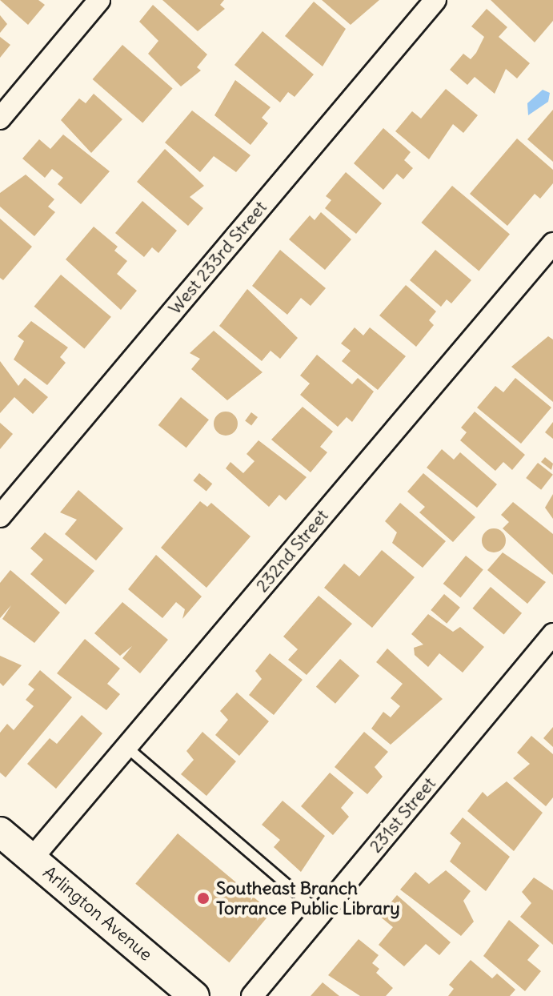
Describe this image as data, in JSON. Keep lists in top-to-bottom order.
{
  "streets": {
    "main road": ["Arlington Avenue"],
    "street": ["West 233rd Street", "232nd Street", "231st Street"]
  },
  "crossings": [
    ["232nd Street", "Arlington Avenue"]
  ],
  "places": ["Southeast Branch Torrance Public Library"]
}
